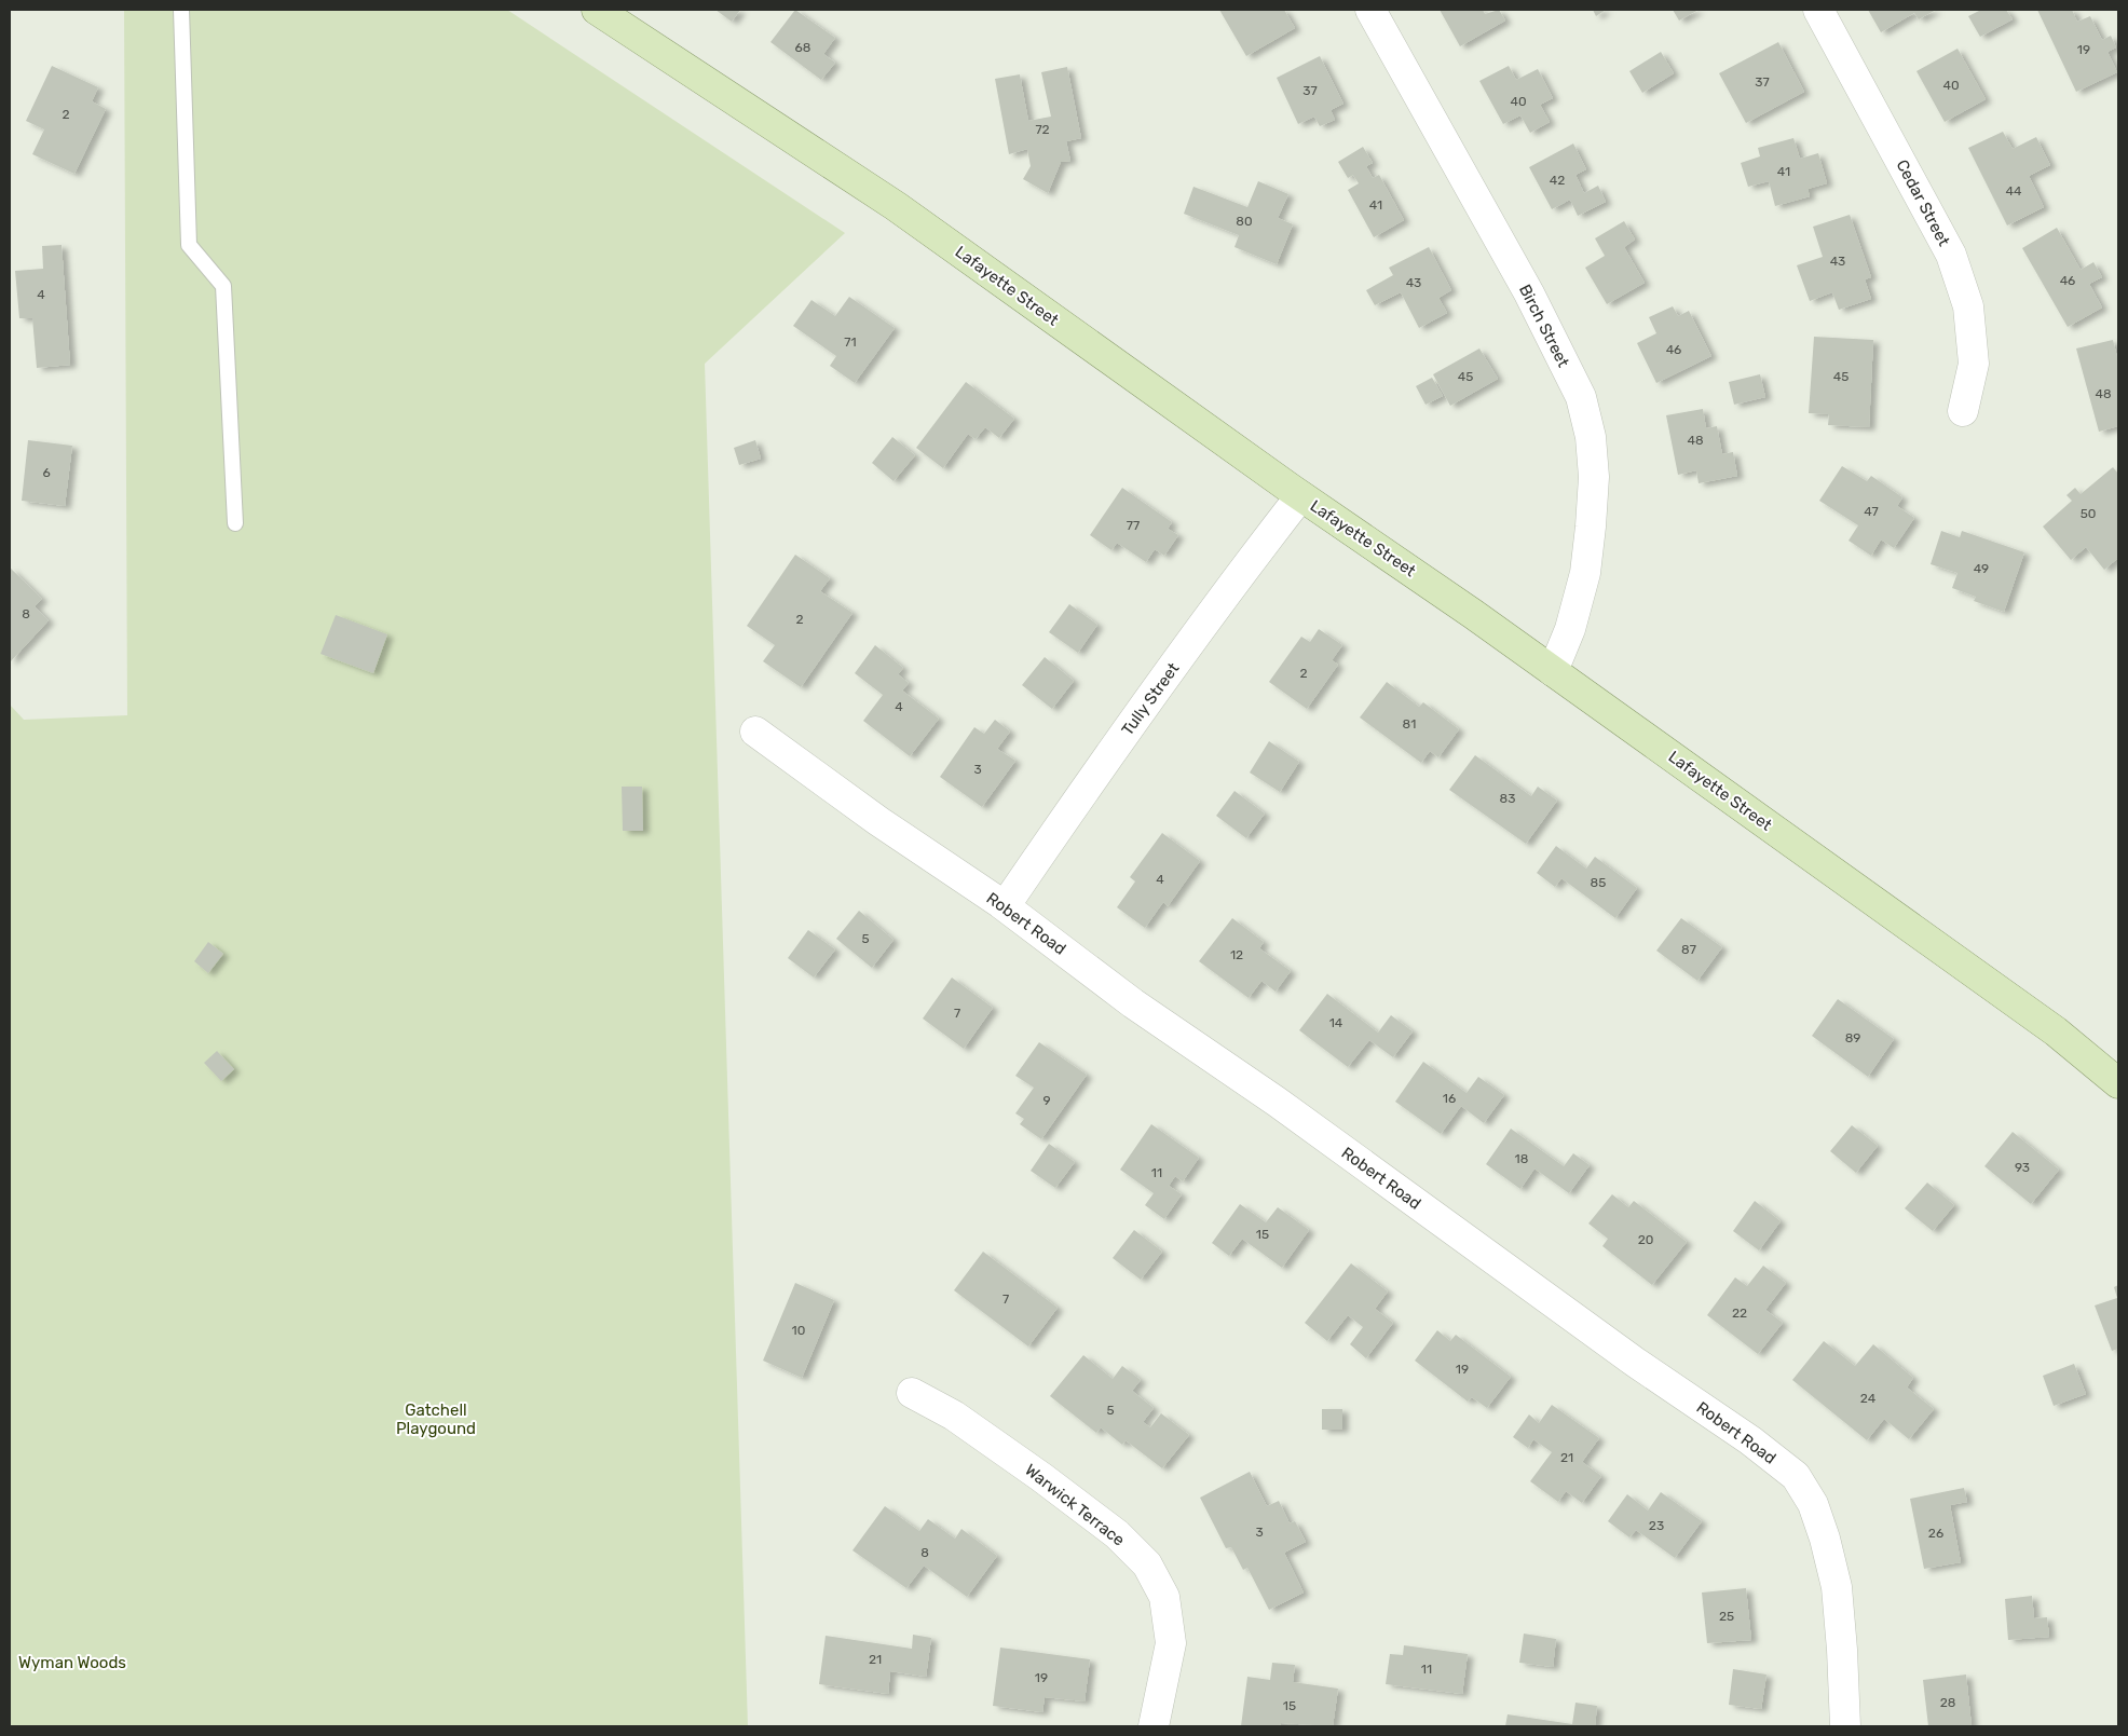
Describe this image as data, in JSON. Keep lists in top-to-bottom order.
{
  "streets": {
    "main road": ["Lafayette Street"],
    "street": [
      "Cedar Street",
      "Birch Street",
      "Tully Street",
      "Robert Road",
      "Warwick Terrace"
    ]
  },
  "crossings": [
    ["Lafayette Street", "Birch Street"],
    ["Lafayette Street", "Tully Street"],
    ["Tully Street", "Robert Road"]
  ],
  "parks": ["Gatchell Playgound", "Wyman Woods"],
  "house_numbers": [
    "68",
    "19",
    "37",
    "40",
    "37",
    "40",
    "2",
    "72",
    "41",
    "42",
    "44",
    "41",
    "80",
    "43",
    "46",
    "43",
    "4",
    "71",
    "46",
    "45",
    "45",
    "48",
    "48",
    "6",
    "47",
    "50",
    "77",
    "49",
    "8",
    "2",
    "2",
    "4",
    "81",
    "3",
    "83",
    "4",
    "85",
    "5",
    "87",
    "12",
    "7",
    "14",
    "89",
    "16",
    "9",
    "18",
    "93",
    "11",
    "15",
    "20",
    "7",
    "22",
    "10",
    "19",
    "24",
    "5",
    "21",
    "23",
    "3",
    "26",
    "8",
    "25",
    "21",
    "11",
    "19",
    "28",
    "15"
  ]
}
